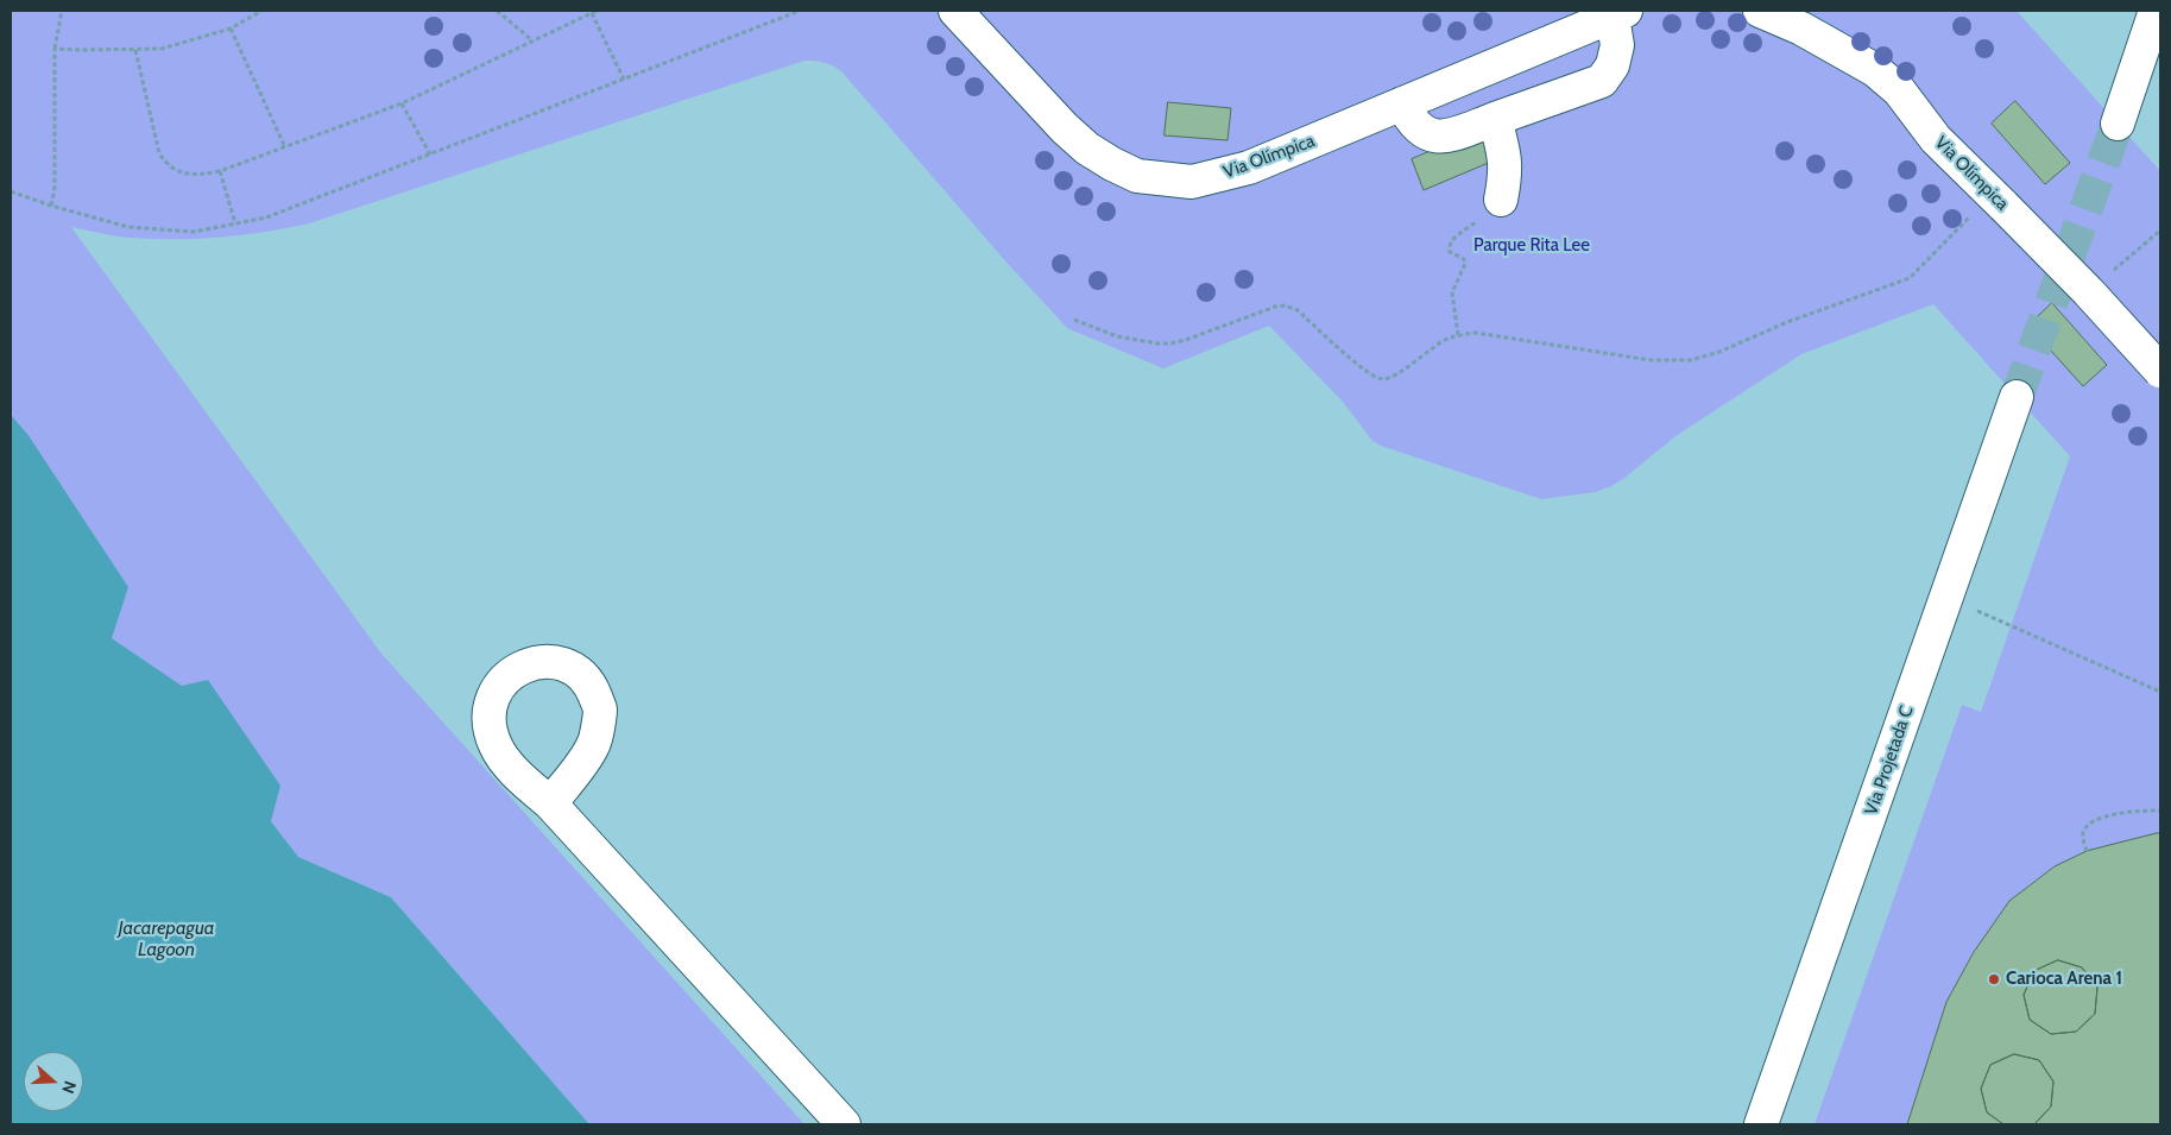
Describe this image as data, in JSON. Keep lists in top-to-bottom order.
{
  "streets": {
    "street": ["Via Olímpica", "Via Projetada C"]
  },
  "water": ["Jacarepagua Lagoon"],
  "parks": ["Parque Rita Lee"],
  "places": ["Carioca Arena 1"],
  "north": "right"
}
